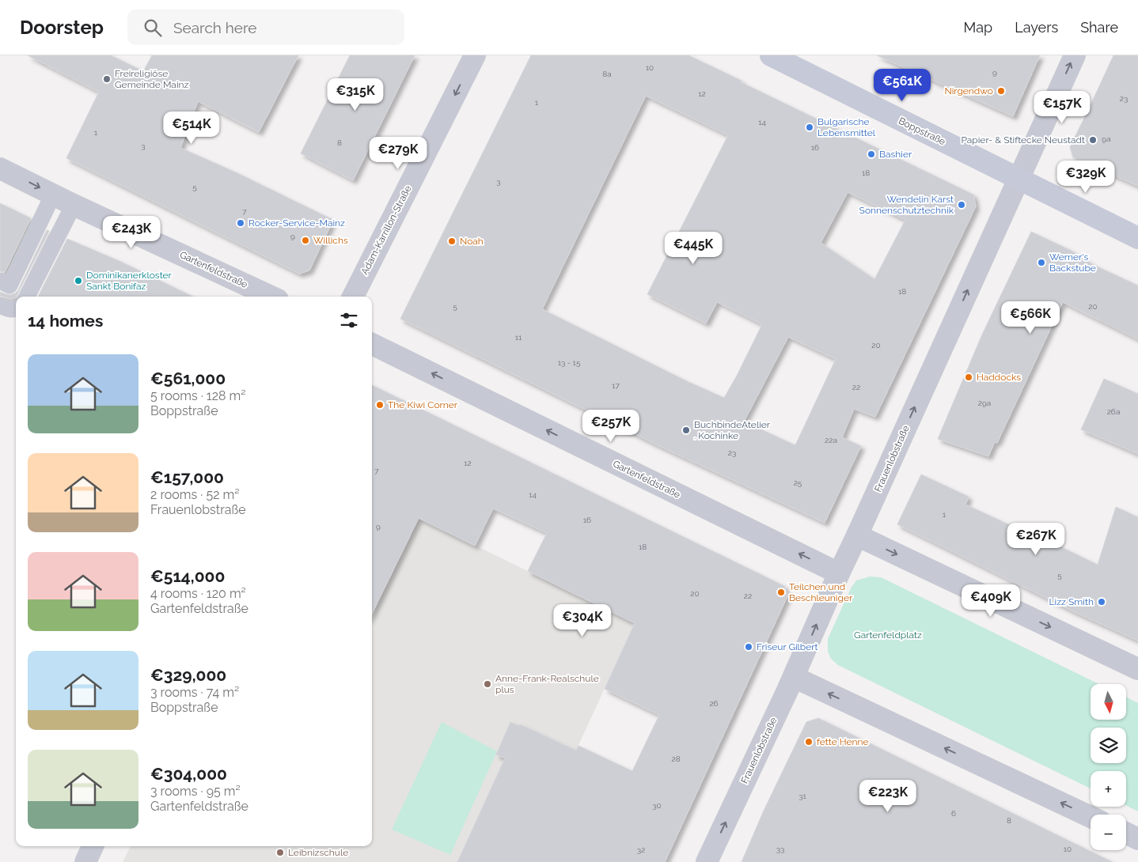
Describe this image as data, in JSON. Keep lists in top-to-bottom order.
{
  "streets": {
    "street": [
      "Boppstraße",
      "Adam-Karrillon-Straße",
      "Gartenfeldstraße",
      "Frauenlobstraße"
    ]
  },
  "crossings": [
    ["Boppstraße", "Frauenlobstraße"],
    ["Gartenfeldstraße", "Frauenlobstraße"]
  ],
  "one_way": ["Adam-Karrillon-Straße", "Frauenlobstraße"],
  "parks": ["Gartenfeldplatz"],
  "places": [
    "Freireligiöse Gemeinde Mainz",
    "Nirgendwo",
    "Bulgarische Lebensmittel",
    "Papier- & Stiftecke Neustadt",
    "Bashier",
    "Wendelin Karst Sonnenschutztechnik",
    "Rocker-Service-Mainz",
    "Willichs",
    "Noah",
    "Werner's Backstube",
    "Dominikanerkloster Sankt Bonifaz",
    "Haddocks",
    "The Kiwi Corner",
    "BuchbindeAtelier . Kochinke",
    "Teilchen und Beschleuniger",
    "Lizz Smith",
    "Friseur Gilbert",
    "Anne-Frank-Realschule plus",
    "fette Henne",
    "Leibnizschule"
  ],
  "house_numbers": [
    "10",
    "9",
    "8a",
    "12",
    "23",
    "1",
    "14",
    "1",
    "9a",
    "8",
    "3",
    "16",
    "18",
    "3",
    "5",
    "7",
    "9",
    "18",
    "5",
    "20",
    "11",
    "20",
    "13 - 15",
    "17",
    "22",
    "29a",
    "26a",
    "22a",
    "23",
    "12",
    "7",
    "25",
    "14",
    "1",
    "16",
    "9",
    "18",
    "5",
    "20",
    "22",
    "26",
    "28",
    "31",
    "30",
    "6",
    "8",
    "33",
    "10",
    "32"
  ],
  "north": "bottom",
  "page": {
    "header": "Doorstep",
    "search": "Search here",
    "nav": ["Map", "Layers", "Share"],
    "price": [
      "€561K",
      "€315K",
      "€157K",
      "€514K",
      "€279K",
      "€329K",
      "€243K",
      "€445K",
      "€566K",
      "€257K",
      "€267K",
      "€409K",
      "€304K",
      "€223K"
    ],
    "heading": "14 homes",
    "list": [
      {
        "name": "€561,000",
        "note": "5 rooms · 128 m² · Boppstraße"
      },
      {
        "name": "€157,000",
        "note": "2 rooms · 52 m² · Frauenlobstraße"
      },
      {
        "name": "€514,000",
        "note": "4 rooms · 120 m² · Gartenfeldstraße"
      },
      {
        "name": "€329,000",
        "note": "3 rooms · 74 m² · Boppstraße"
      },
      {
        "name": "€304,000",
        "note": "3 rooms · 95 m² · Gartenfeldstraße"
      }
    ],
    "map_buttons": ["+", "−"]
  }
}
